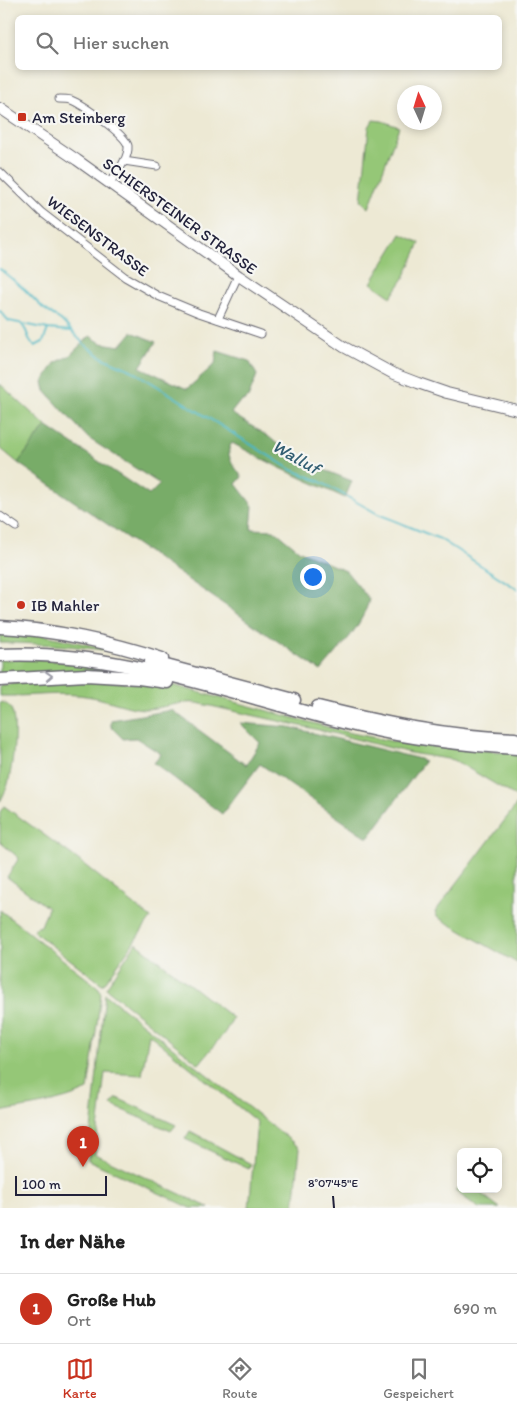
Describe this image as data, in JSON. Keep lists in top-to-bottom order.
{
  "streets": {
    "main road": ["SCHIERSTEINER STRASSE"],
    "street": ["WIESENSTRASSE"]
  },
  "water": ["Walluf"],
  "places": {
    "transit": ["Am Steinberg"],
    "other": ["IB Mahler"]
  },
  "scale_bar": "100 m",
  "north": "top",
  "page": {
    "search": "Hier suchen",
    "pins": "1",
    "scale": "100 m",
    "heading": "In der Nähe",
    "list": [
      {
        "mark": "1",
        "name": "Große Hub",
        "note": "Ort",
        "value": "690 m"
      }
    ],
    "nav": ["Karte", "Route", "Gespeichert"]
  },
  "coordinates": ["8°07'45\"E"]
}
